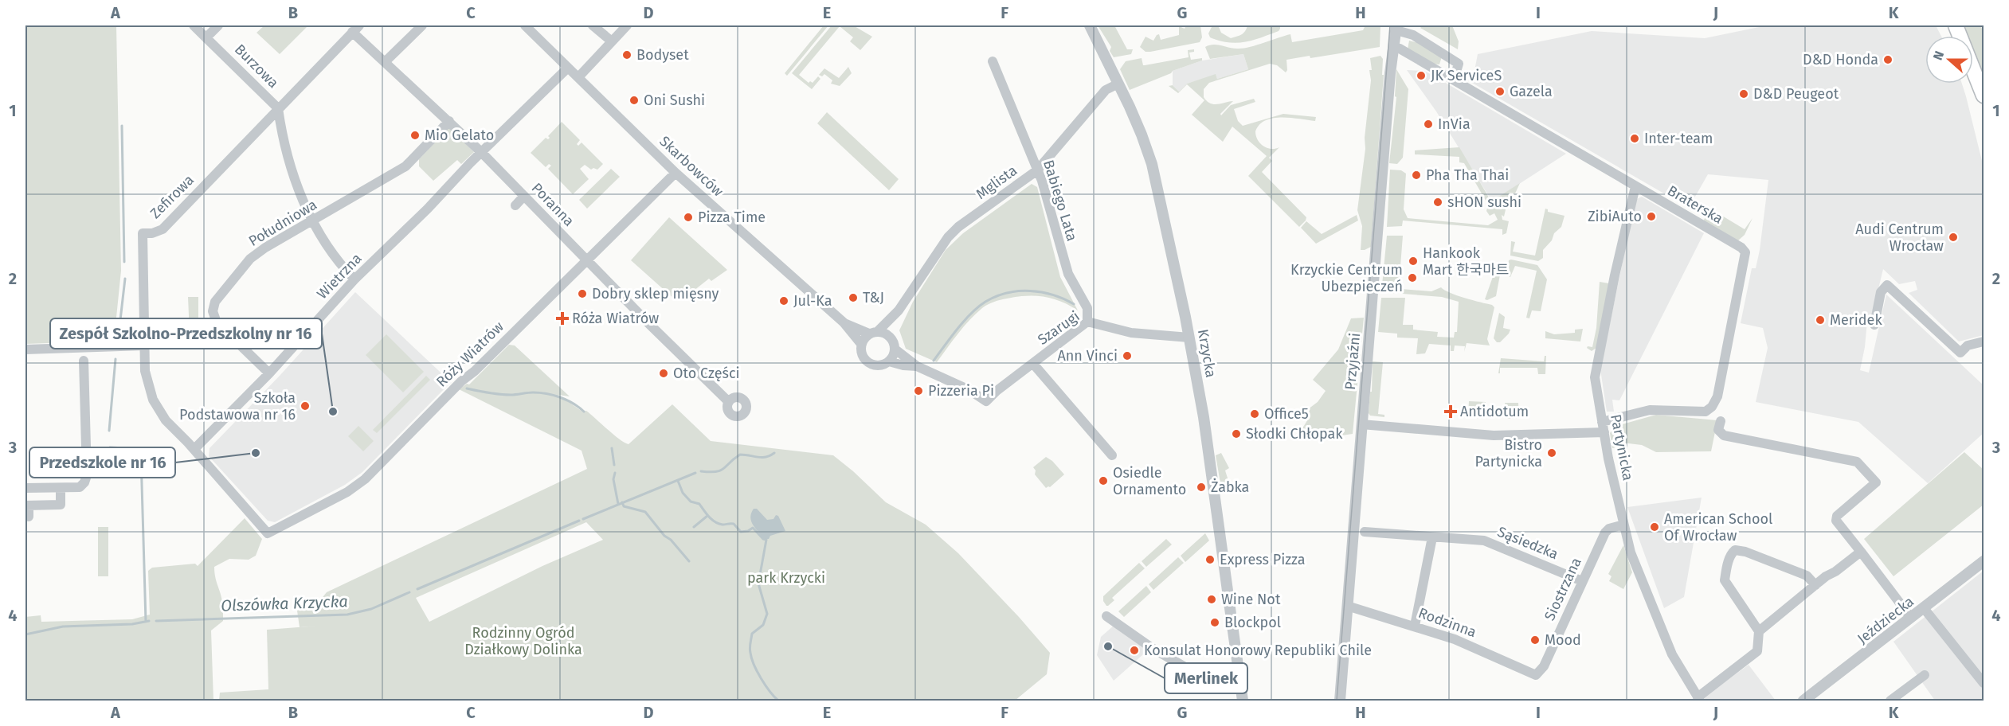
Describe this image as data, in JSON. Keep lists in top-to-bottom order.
{
  "streets": {
    "street": [
      "Burzowa",
      "Skarbowców",
      "Mglista",
      "Zefirowa",
      "Babiego Lata",
      "Poranna",
      "Braterska",
      "Południowa",
      "Wietrzna",
      "Szarugi",
      "Krzycka",
      "Róży Wiatrów",
      "Przyjaźni",
      "Partynicka",
      "Sąsiedzka",
      "Siostrzana",
      "Jeździecka",
      "Rodzinna"
    ]
  },
  "crossings": [
    ["Burzowa", "Zefirowa"],
    ["Skarbowców", "Mglista"],
    ["Skarbowców", "Wietrzna"],
    ["Skarbowców", "Róży Wiatrów"],
    ["Mglista", "Babiego Lata"],
    ["Mglista", "Krzycka"],
    ["Zefirowa", "Poranna"],
    ["Zefirowa", "Wietrzna"],
    ["Zefirowa", "Róży Wiatrów"],
    ["Babiego Lata", "Szarugi"],
    ["Poranna", "Południowa"],
    ["Poranna", "Wietrzna"],
    ["Poranna", "Róży Wiatrów"],
    ["Braterska", "Przyjaźni"],
    ["Braterska", "Partynicka"],
    ["Południowa", "Wietrzna"],
    ["Wietrzna", "Róży Wiatrów"],
    ["Szarugi", "Krzycka"],
    ["Przyjaźni", "Rodzinna"],
    ["Partynicka", "Siostrzana"],
    ["Sąsiedzka", "Siostrzana"],
    ["Siostrzana", "Rodzinna"]
  ],
  "water": ["Olszówka Krzycka"],
  "parks": ["park Krzycki", "Rodzinny Ogród Działkowy Dolinka"],
  "places": {
    "other": [
      "Bodyset",
      "D&D Honda",
      "JK ServiceS",
      "Gazela",
      "D&D Peugeot",
      "Oni Sushi",
      "InVia",
      "Mio Gelato",
      "Inter-team",
      "Pha Tha Thai",
      "sHON sushi",
      "ZibiAuto",
      "Pizza Time",
      "Audi Centrum Wrocław",
      "Hankook Mart 한국마트",
      "Krzyckie Centrum Ubezpieczeń",
      "Dobry sklep mięsny",
      "T&J",
      "Jul-Ka",
      "Meridek",
      "Ann Vinci",
      "Oto Części",
      "Pizzeria Pi",
      "Szkoła Podstawowa nr 16",
      "Zespół Szkolno-Przedszkolny nr 16",
      "Office5",
      "Słodki Chłopak",
      "Przedszkole nr 16",
      "Bistro Partynicka",
      "Osiedle Ornamento",
      "Żabka",
      "American School Of Wrocław",
      "Express Pizza",
      "Wine Not",
      "Blockpol",
      "Mood",
      "Merlinek",
      "Konsulat Honorowy Republiki Chile"
    ],
    "health": ["Róża Wiatrów", "Antidotum"]
  },
  "north": "left",
  "grid": {
    "columns": [
      "A",
      "B",
      "C",
      "D",
      "E",
      "F",
      "G",
      "H",
      "I",
      "J",
      "K"
    ],
    "rows": [
      "1",
      "2",
      "3",
      "4"
    ]
  }
}
